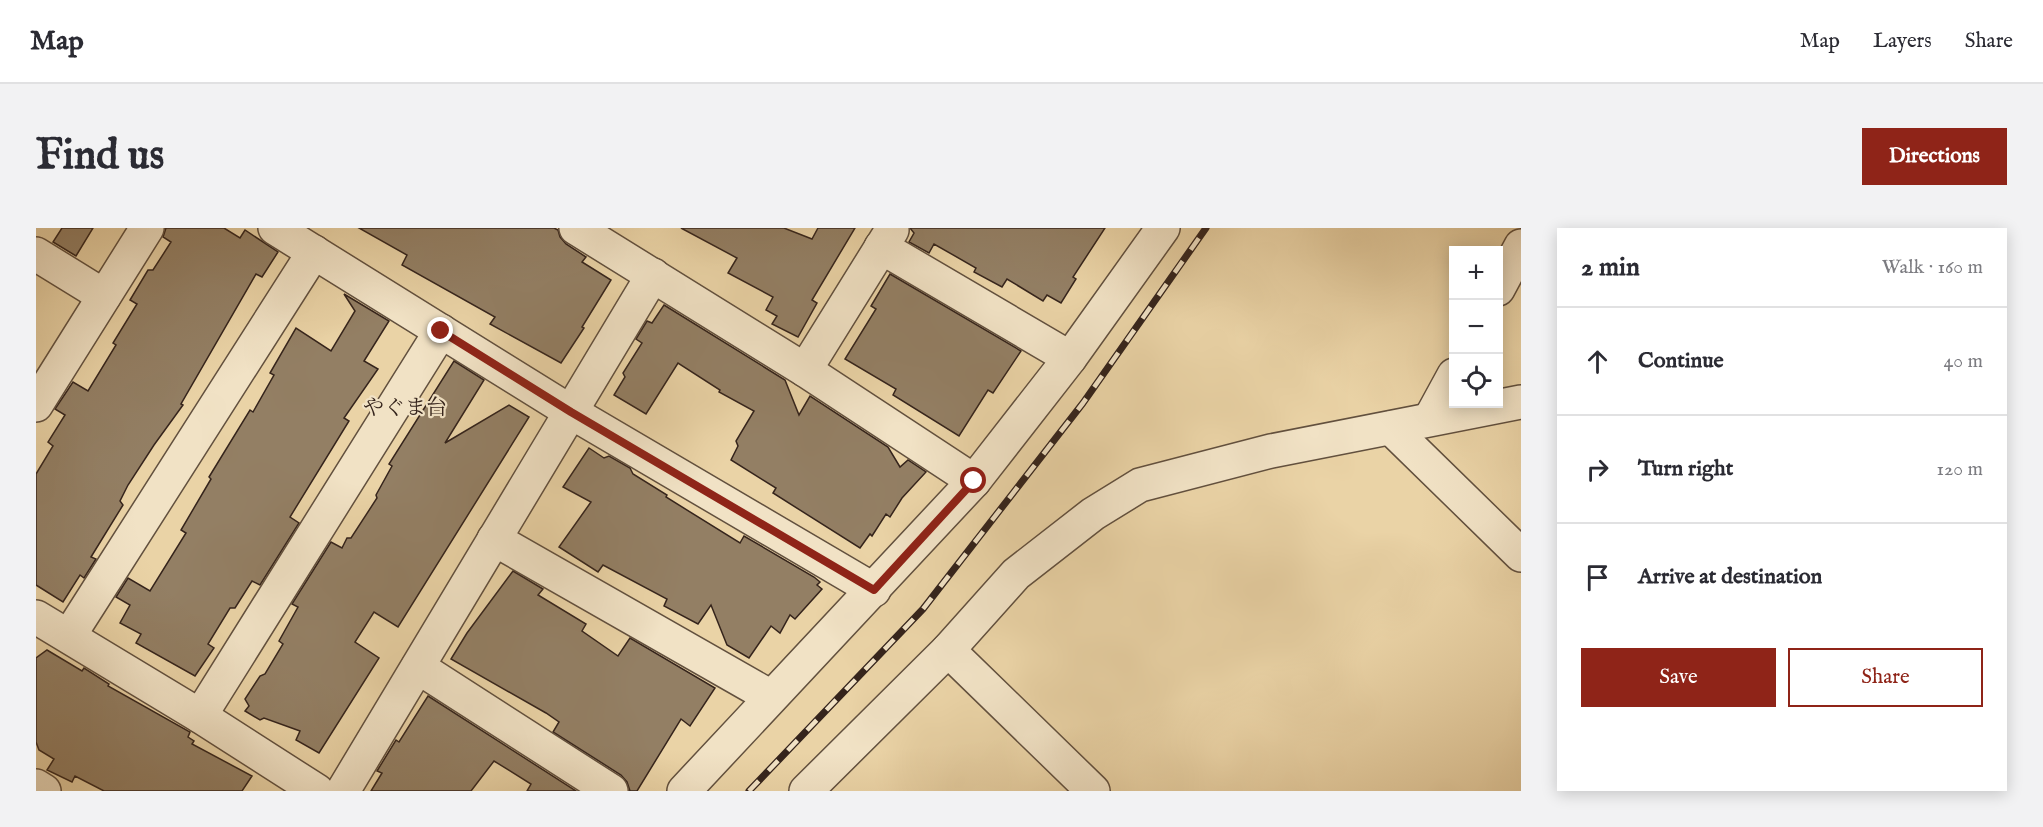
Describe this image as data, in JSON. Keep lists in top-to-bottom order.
{
  "districts": ["やぐま台"],
  "page": {
    "header": "Map",
    "nav": ["Map", "Layers", "Share"],
    "buttons": [
      "Directions",
      ["Save", "Share"]
    ],
    "title": "Find us",
    "heading": ["2 min", "Walk · 160 m"],
    "map_buttons": ["+", "−"],
    "list": [
      ["Continue", "40 m"],
      ["Turn right", "120 m"],
      "Arrive at destination"
    ]
  }
}
